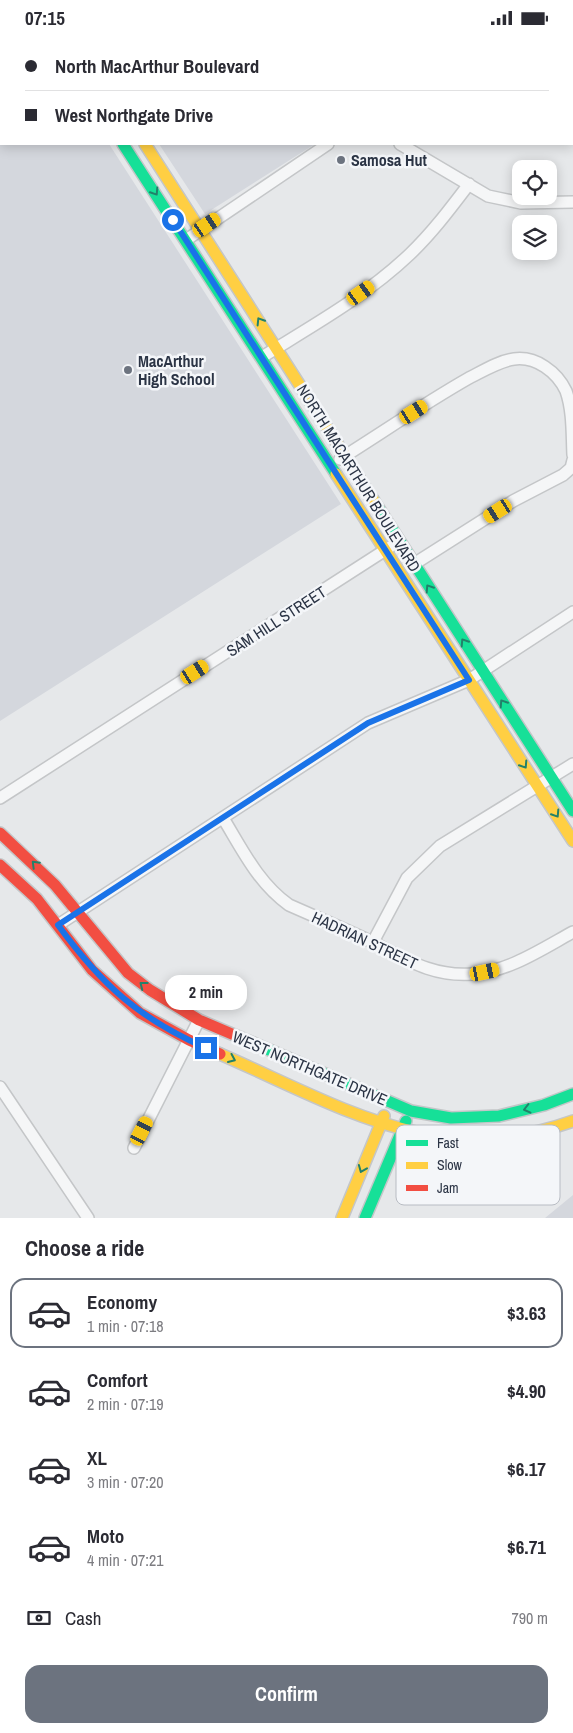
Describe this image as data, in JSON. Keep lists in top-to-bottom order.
{
  "streets": {
    "main road": ["NORTH MACARTHUR BOULEVARD", "WEST NORTHGATE DRIVE"],
    "street": ["SAM HILL STREET", "HADRIAN STREET"]
  },
  "crossings": [
    ["NORTH MACARTHUR BOULEVARD", "SAM HILL STREET"]
  ],
  "places": ["Samosa Hut", "MacArthur High School"],
  "legend": ["Fast", "Slow", "Jam"],
  "page": {
    "status": "07:15",
    "banner": ["North MacArthur Boulevard", "West Northgate Drive"],
    "bubble": "2 min",
    "heading": "Choose a ride",
    "list": [
      {
        "name": "Economy",
        "note": "1 min · 07:18",
        "value": "$3.63"
      },
      {
        "name": "Comfort",
        "note": "2 min · 07:19",
        "value": "$4.90"
      },
      {
        "name": "XL",
        "note": "3 min · 07:20",
        "value": "$6.17"
      },
      {
        "name": "Moto",
        "note": "4 min · 07:21",
        "value": "$6.71"
      }
    ],
    "pay": ["Cash", "790 m"],
    "buttons": "Confirm"
  }
}
